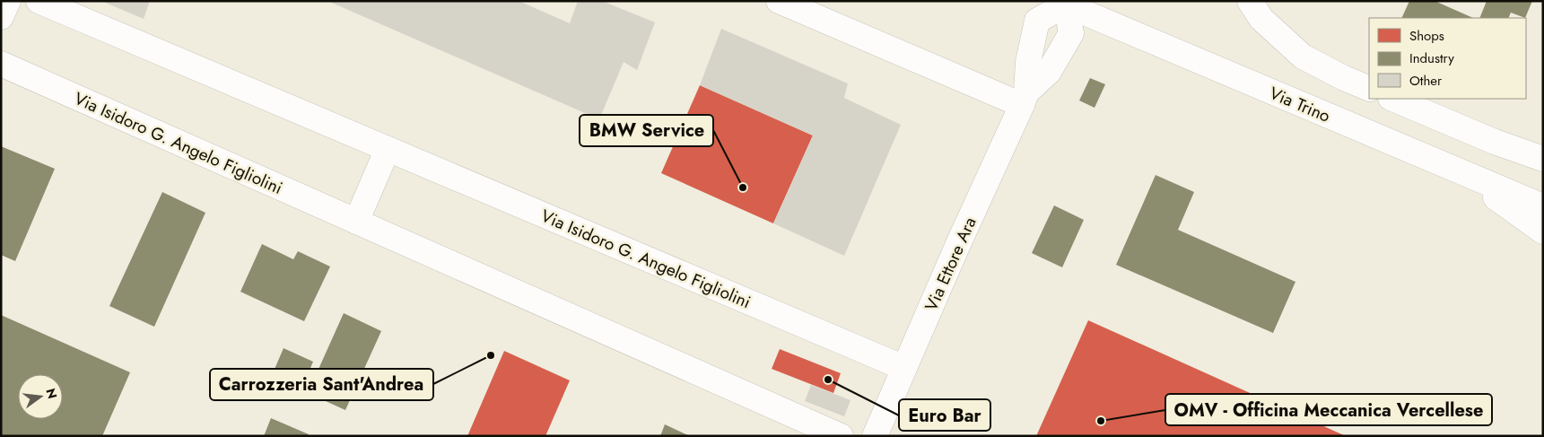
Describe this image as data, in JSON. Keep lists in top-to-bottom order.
{
  "streets": {
    "street": ["Via Trino", "Via Isidoro G. Angelo Figliolini", "Via Ettore Ara"]
  },
  "crossings": [
    ["Via Trino", "Via Ettore Ara"],
    ["Via Isidoro G. Angelo Figliolini", "Via Ettore Ara"]
  ],
  "places": [
    "BMW Service",
    "Carrozzeria Sant'Andrea",
    "Euro Bar",
    "OMV - Officina Meccanica Vercellese"
  ],
  "legend": ["Shops", "Industry", "Other"],
  "north": "right"
}
